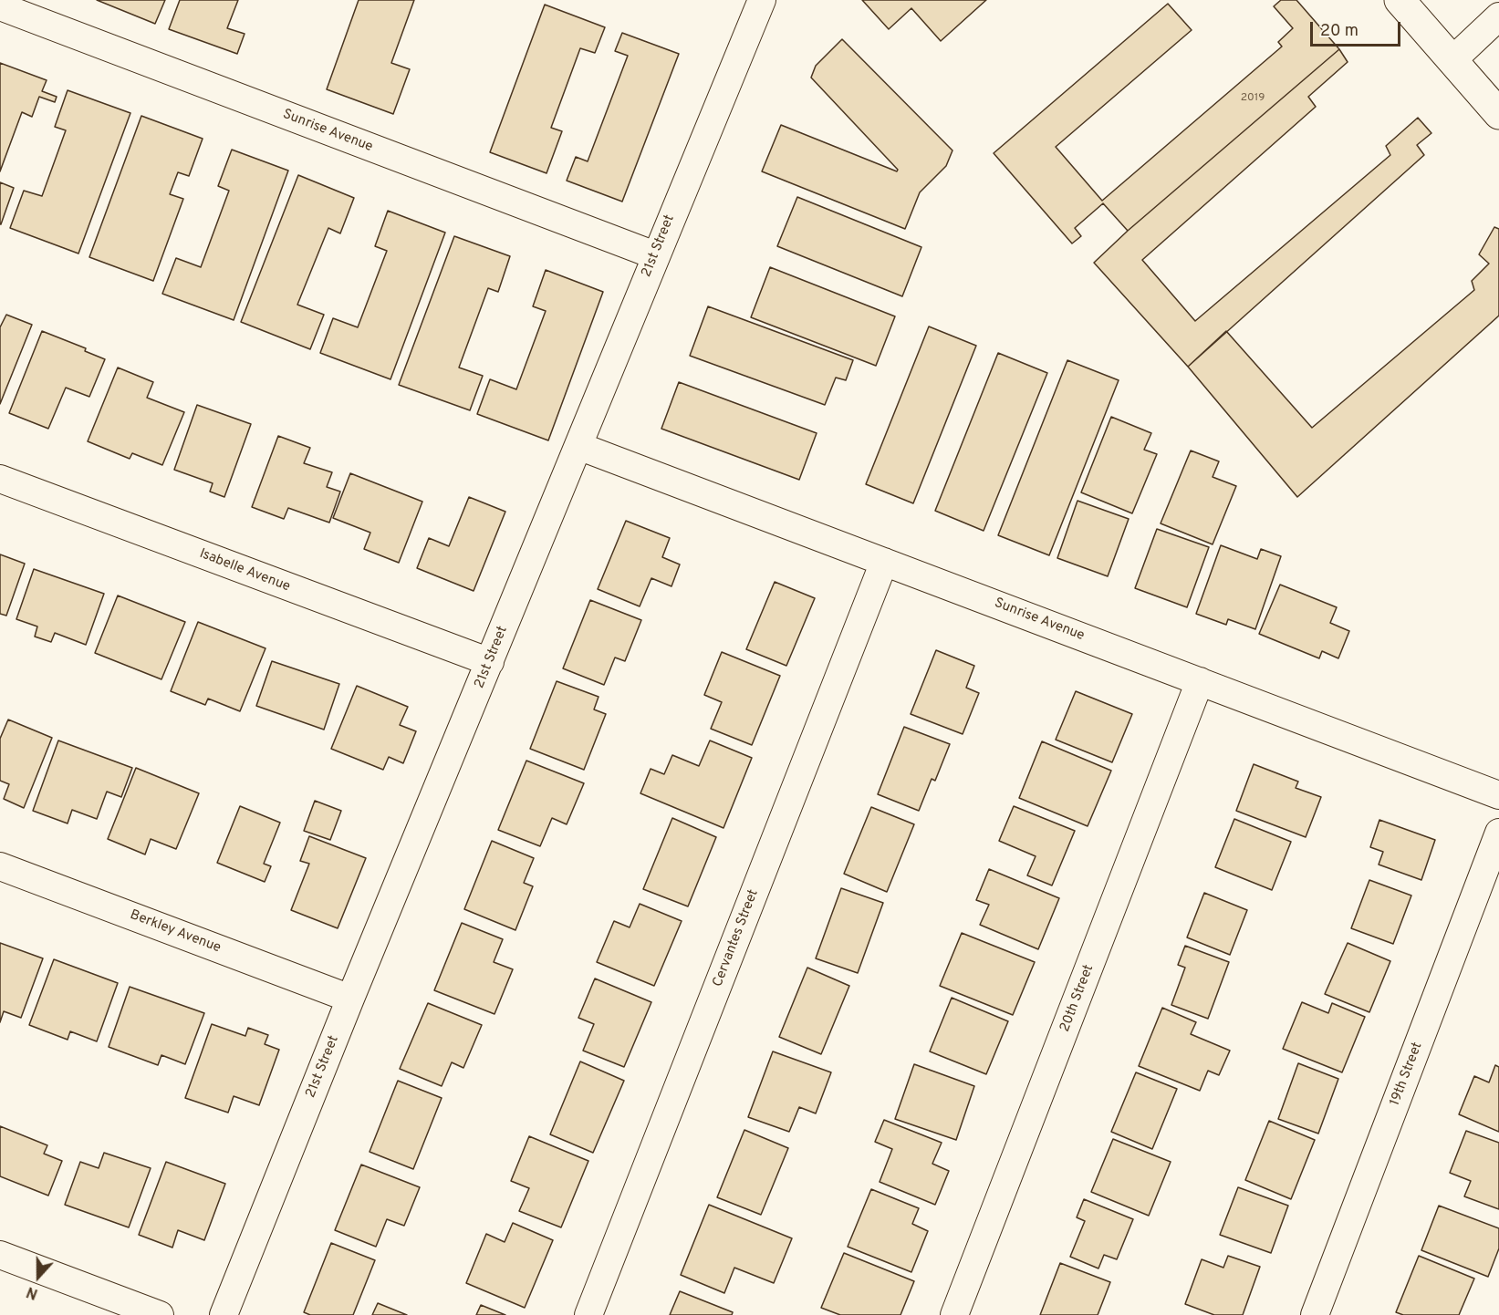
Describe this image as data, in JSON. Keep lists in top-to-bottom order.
{
  "streets": {
    "street": [
      "Sunrise Avenue",
      "21st Street",
      "Isabelle Avenue",
      "Berkley Avenue",
      "Cervantes Street",
      "20th Street",
      "19th Street"
    ]
  },
  "crossings": [
    ["Sunrise Avenue", "21st Street"],
    ["Sunrise Avenue", "Cervantes Street"],
    ["Sunrise Avenue", "20th Street"],
    ["21st Street", "Isabelle Avenue"],
    ["21st Street", "Berkley Avenue"]
  ],
  "house_numbers": ["2019"],
  "scale_bar": "20 m",
  "north": "bottom"
}
